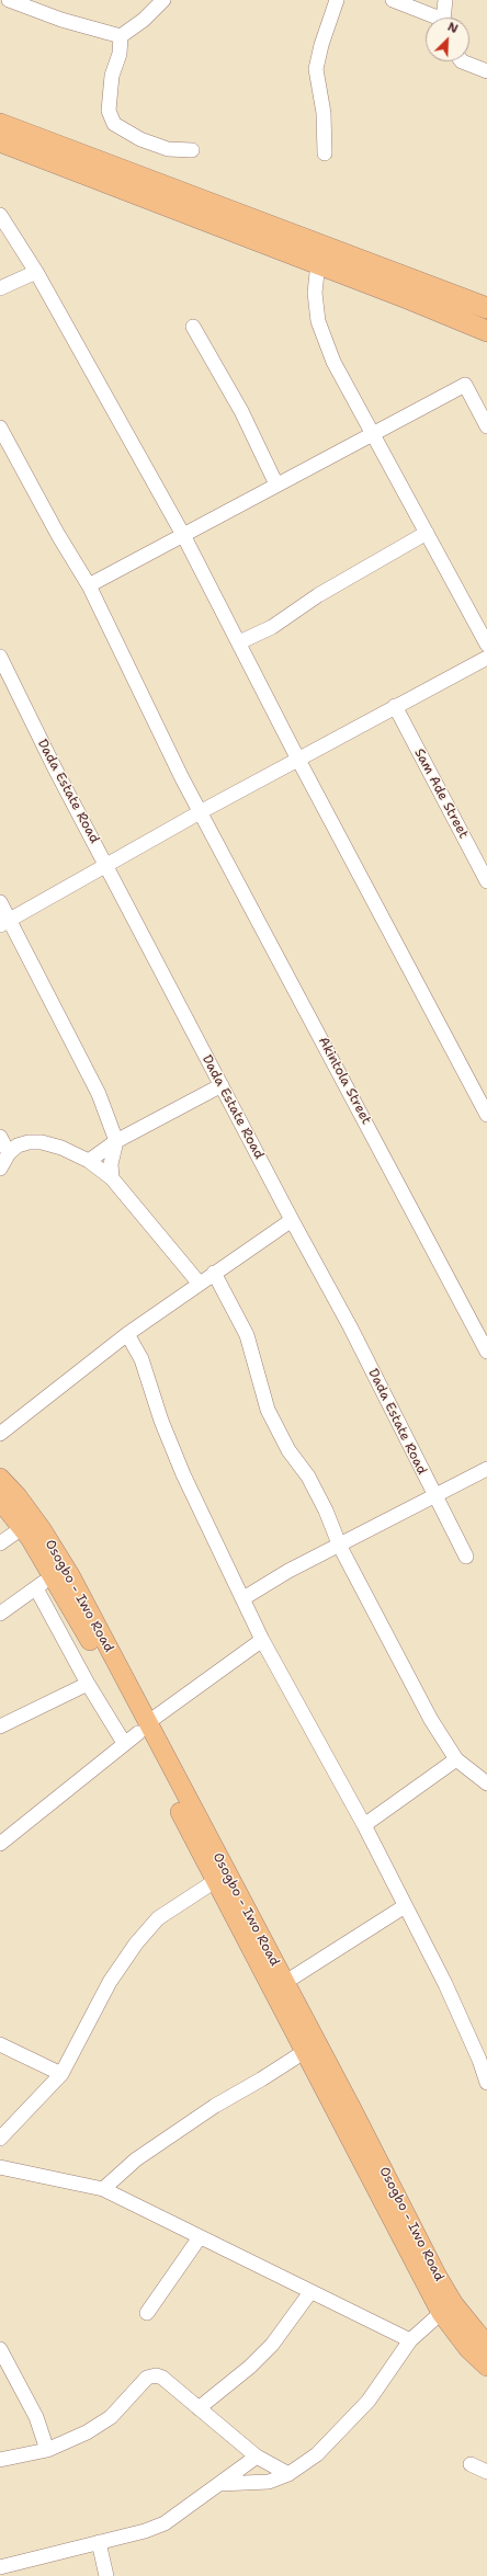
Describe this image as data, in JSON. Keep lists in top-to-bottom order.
{
  "streets": {
    "main road": ["Osogbo - Iwo Road"],
    "street": ["Dada Estate Road", "Sam Ade Street", "Akintola Street"]
  },
  "north": "top right"
}
